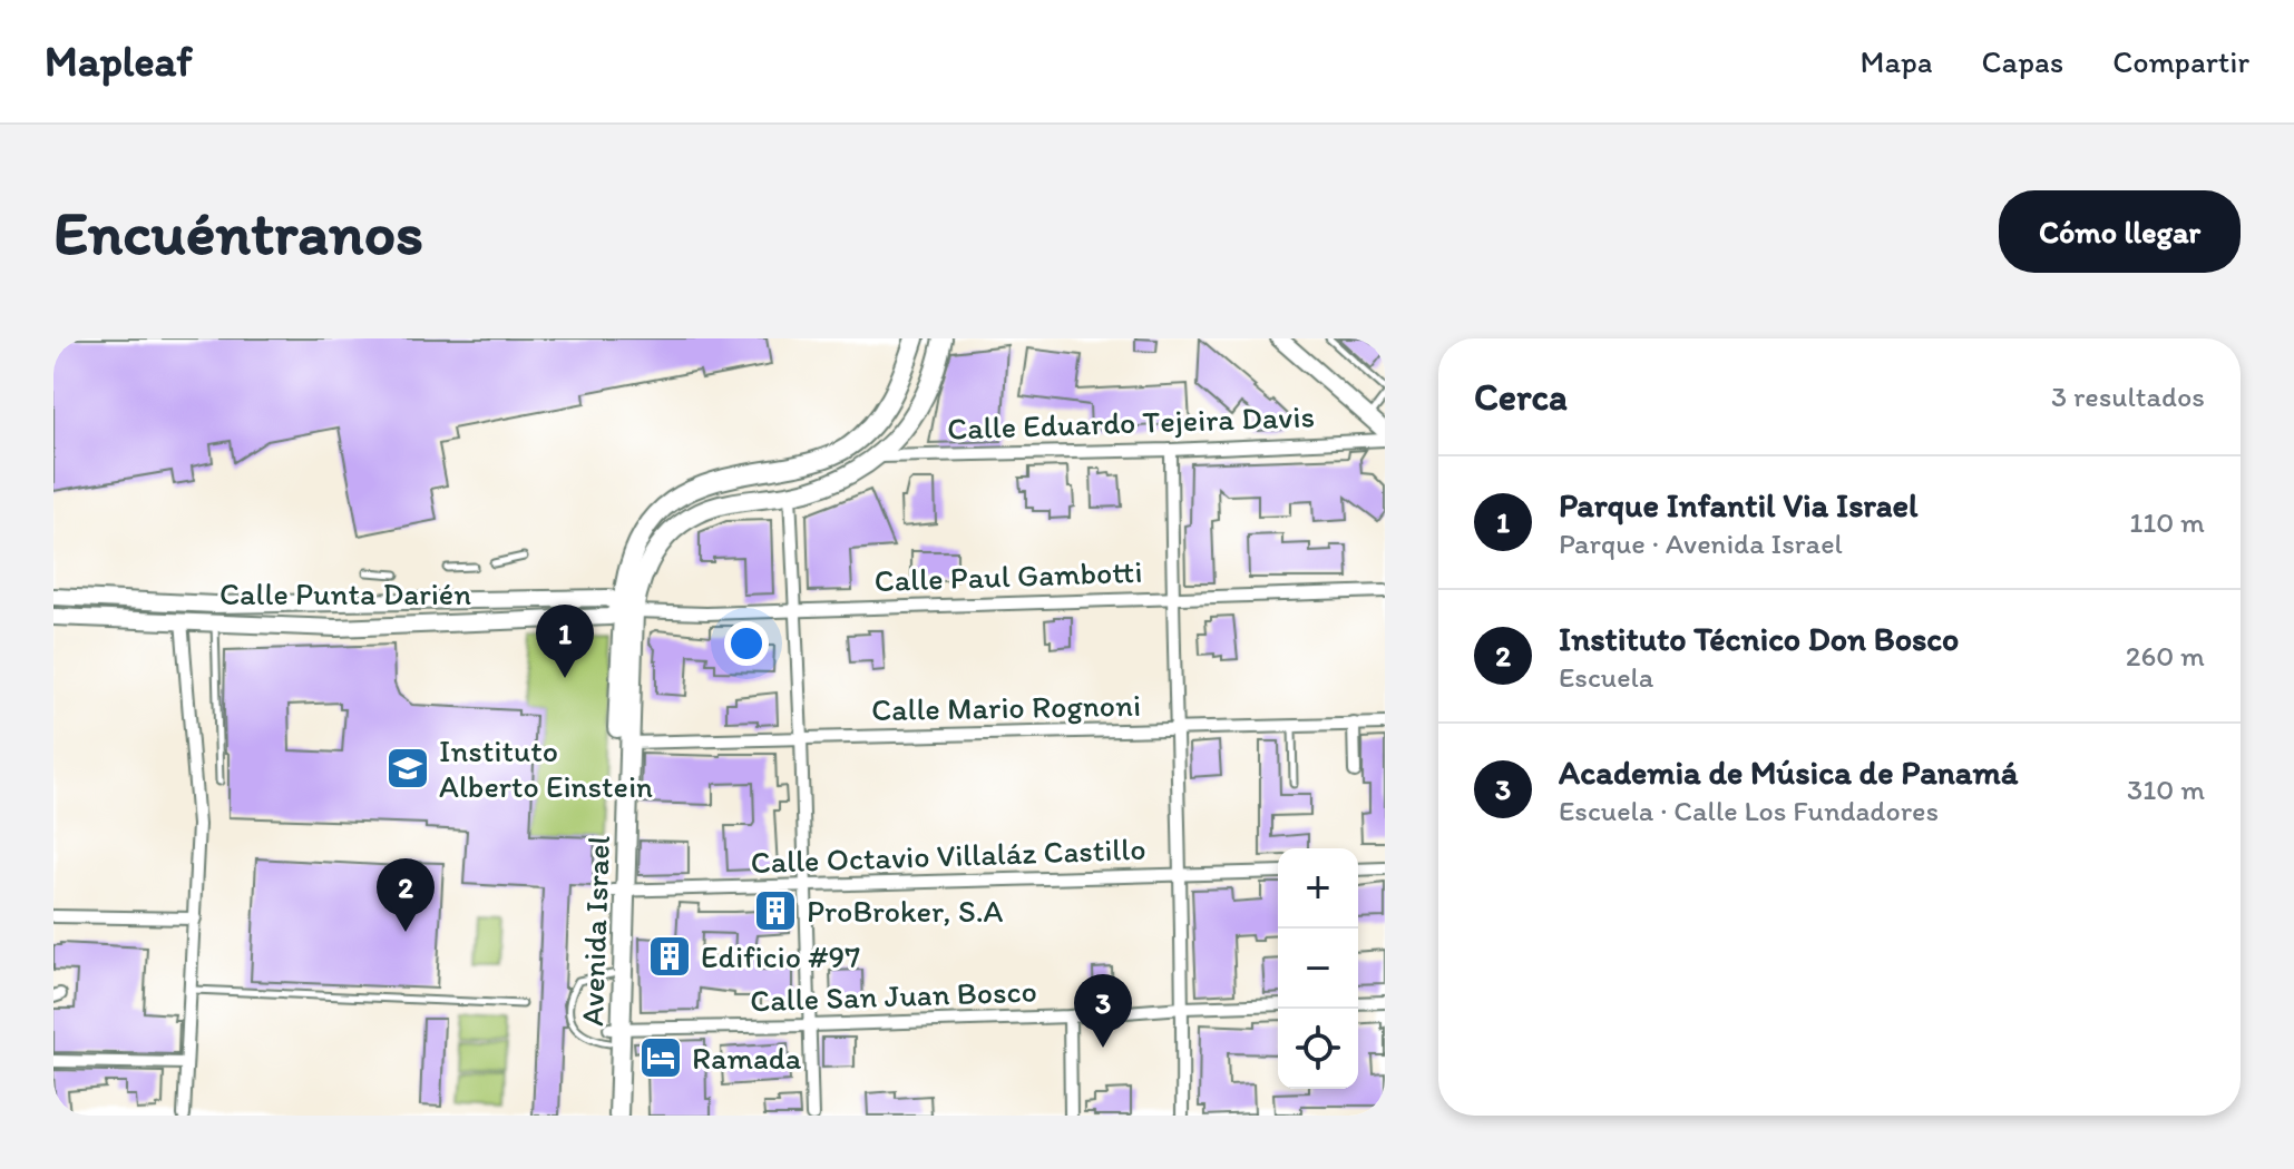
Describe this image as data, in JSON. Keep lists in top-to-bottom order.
{
  "streets": {
    "main road": ["Avenida Israel"],
    "street": [
      "Calle Eduardo Tejeira Davis",
      "Calle Paul Gambotti",
      "Calle Punta Darién",
      "Calle Mario Rognoni",
      "Calle Octavio Villaláz Castillo",
      "Calle San Juan Bosco"
    ]
  },
  "crossings": [
    ["Calle Eduardo Tejeira Davis", "Avenida Israel"],
    ["Calle Paul Gambotti", "Calle Punta Darién"],
    ["Calle Paul Gambotti", "Avenida Israel"],
    ["Calle Punta Darién", "Avenida Israel"],
    ["Calle Mario Rognoni", "Avenida Israel"],
    ["Calle Octavio Villaláz Castillo", "Avenida Israel"],
    ["Avenida Israel", "Calle San Juan Bosco"]
  ],
  "places": {
    "school or university": ["Instituto Alberto Einstein"],
    "building": ["ProBroker, S.A", "Edificio #97"],
    "hotel": ["Ramada"]
  },
  "page": {
    "header": "Mapleaf",
    "nav": ["Mapa", "Capas", "Compartir"],
    "buttons": "Cómo llegar",
    "title": "Encuéntranos",
    "heading": ["Cerca", "3 resultados"],
    "list": [
      {
        "mark": "1",
        "name": "Parque Infantil Via Israel",
        "note": "Parque · Avenida Israel",
        "value": "110 m"
      },
      {
        "mark": "2",
        "name": "Instituto Técnico Don Bosco",
        "note": "Escuela",
        "value": "260 m"
      },
      {
        "mark": "3",
        "name": "Academia de Música de Panamá",
        "note": "Escuela · Calle Los Fundadores",
        "value": "310 m"
      }
    ],
    "pins": ["1", "2", "3"],
    "map_buttons": ["+", "−"]
  }
}
